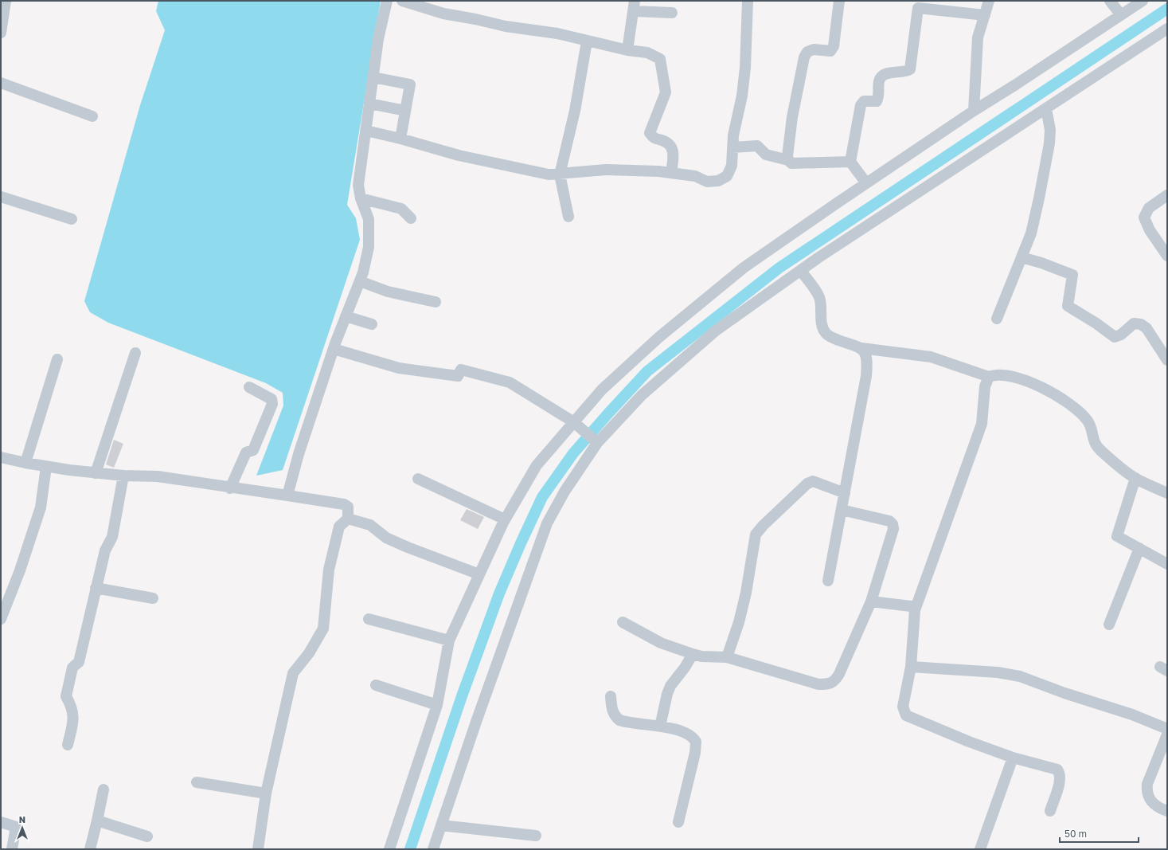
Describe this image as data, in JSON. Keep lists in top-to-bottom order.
{
  "scale_bar": "50 m",
  "north": "top"
}
